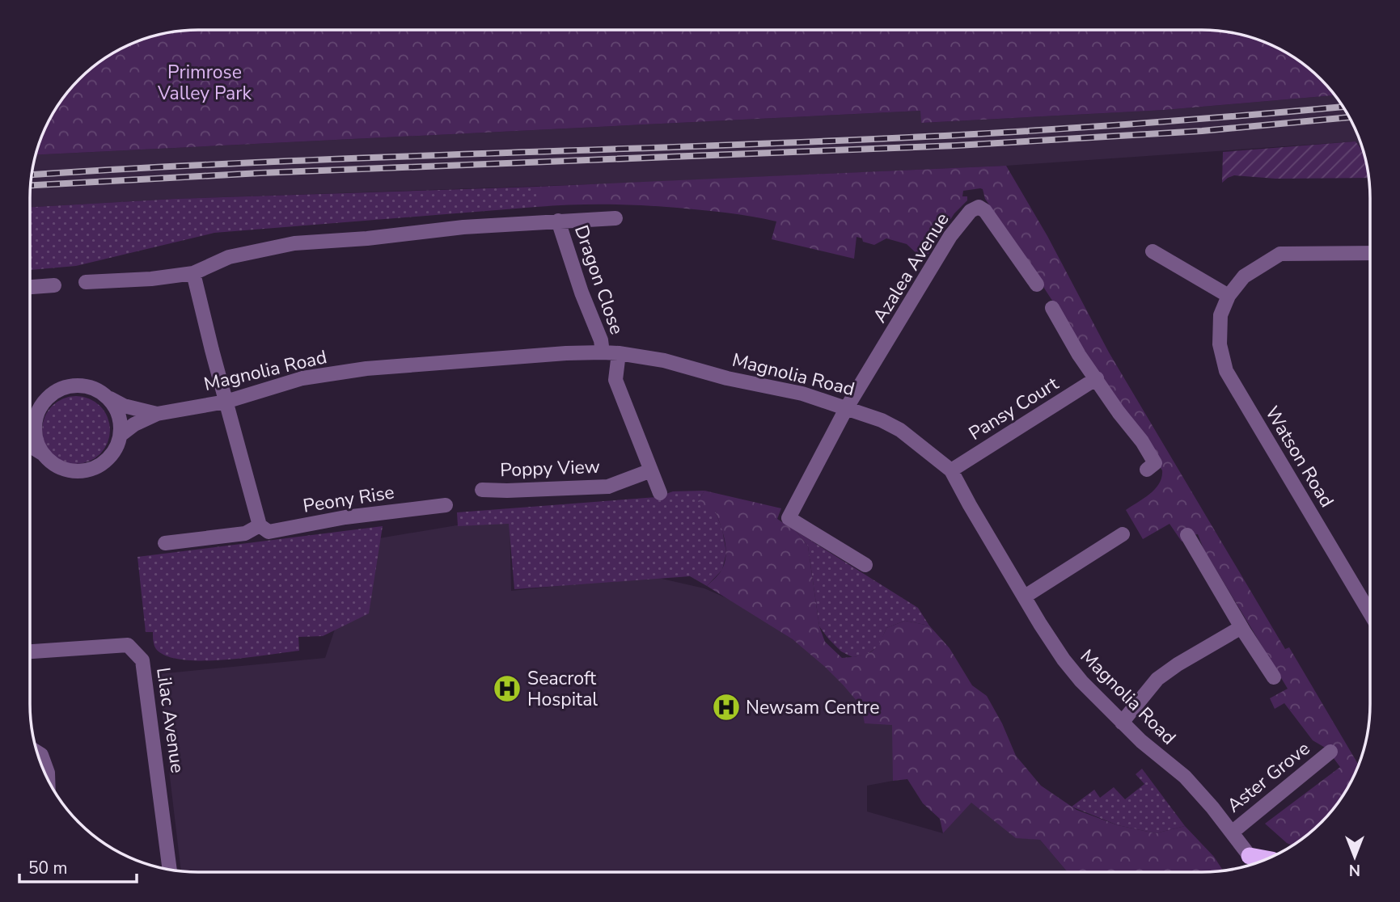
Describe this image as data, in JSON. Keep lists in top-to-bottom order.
{
  "streets": {
    "street": [
      "Azalea Avenue",
      "Dragon Close",
      "Magnolia Road",
      "Pansy Court",
      "Watson Road",
      "Poppy View",
      "Peony Rise",
      "Lilac Avenue",
      "Aster Grove"
    ]
  },
  "crossings": [
    ["Azalea Avenue", "Magnolia Road"],
    ["Dragon Close", "Magnolia Road"],
    ["Magnolia Road", "Pansy Court"],
    ["Magnolia Road", "Aster Grove"]
  ],
  "parks": ["Primrose Valley Park"],
  "places": {
    "hospital": ["Seacroft Hospital", "Newsam Centre"]
  },
  "scale_bar": "50 m",
  "north": "bottom"
}
